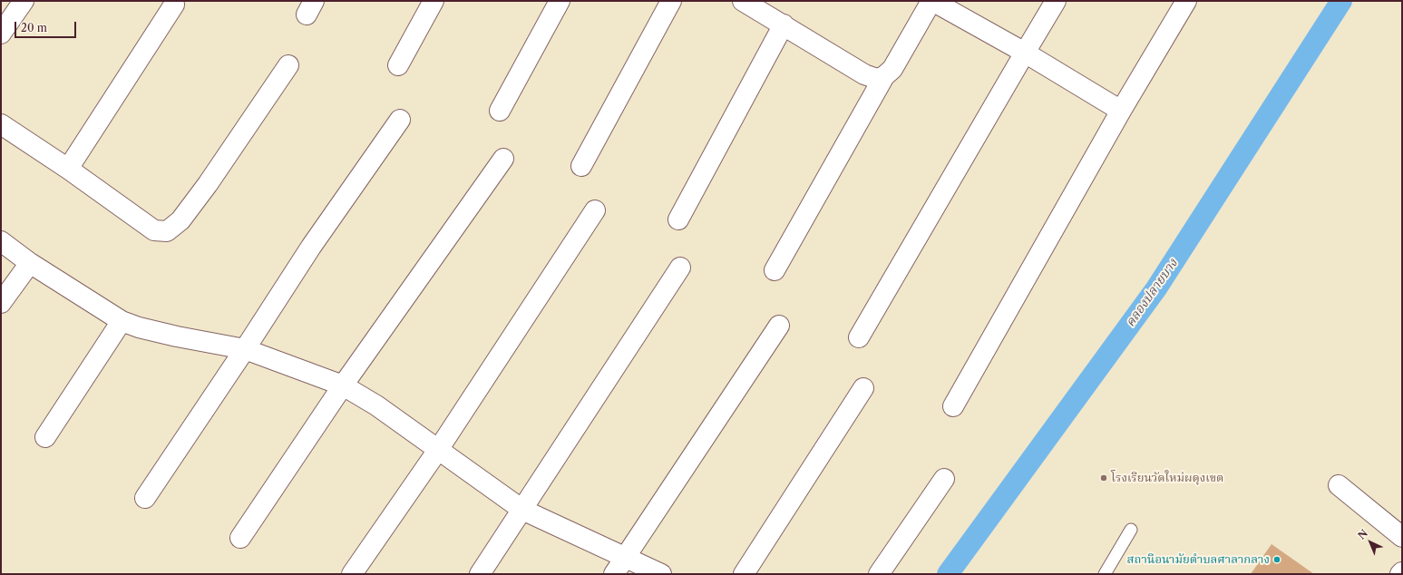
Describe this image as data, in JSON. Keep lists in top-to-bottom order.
{
  "water": ["คลองปลายบาง"],
  "places": ["โรงเรียนวัดใหม่ผดุงเขต", "สถานีอนามัยตำบลศาลากลาง"],
  "scale_bar": "20 m",
  "north": "top left"
}
